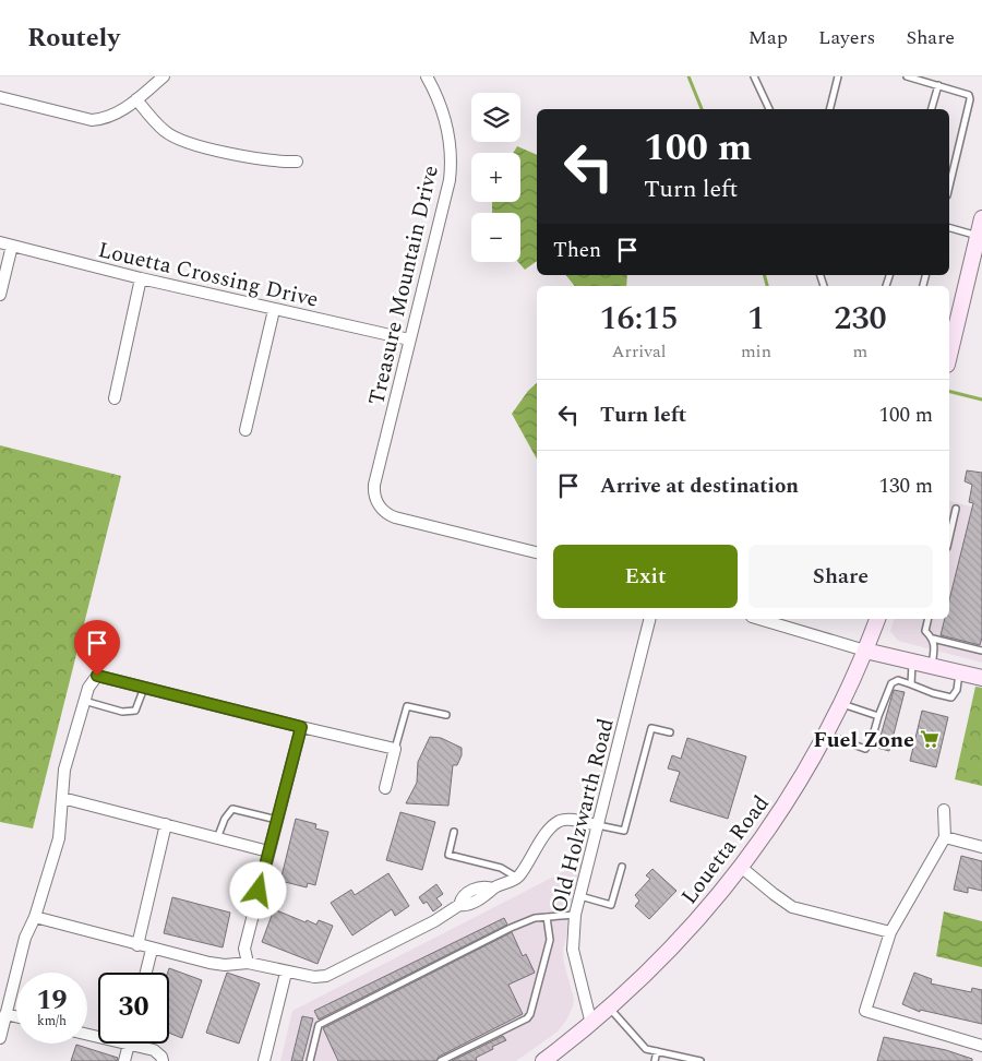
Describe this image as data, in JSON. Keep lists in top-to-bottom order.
{
  "streets": {
    "main road": ["Louetta Road"],
    "street": ["Louetta Crossing Drive", "Treasure Mountain Drive", "Old Holzwarth Road"]
  },
  "crossings": [
    ["Louetta Crossing Drive", "Treasure Mountain Drive"],
    ["Old Holzwarth Road", "Louetta Road"]
  ],
  "places": {
    "supermarket": ["Fuel Zone"]
  },
  "page": {
    "header": "Routely",
    "nav": ["Map", "Layers", "Share"],
    "map_buttons": ["+", "−"],
    "turn": ["100 m", "Turn left"],
    "then": "Then",
    "eta": [
      "16:15",
      "Arrival",
      "1",
      "min",
      "230",
      "m"
    ],
    "list": [
      {
        "name": "Turn left",
        "value": "100 m"
      },
      {
        "name": "Arrive at destination",
        "value": "130 m"
      }
    ],
    "buttons": ["Exit", "Share"],
    "speed": "19 km/h",
    "limit": "30"
  }
}
